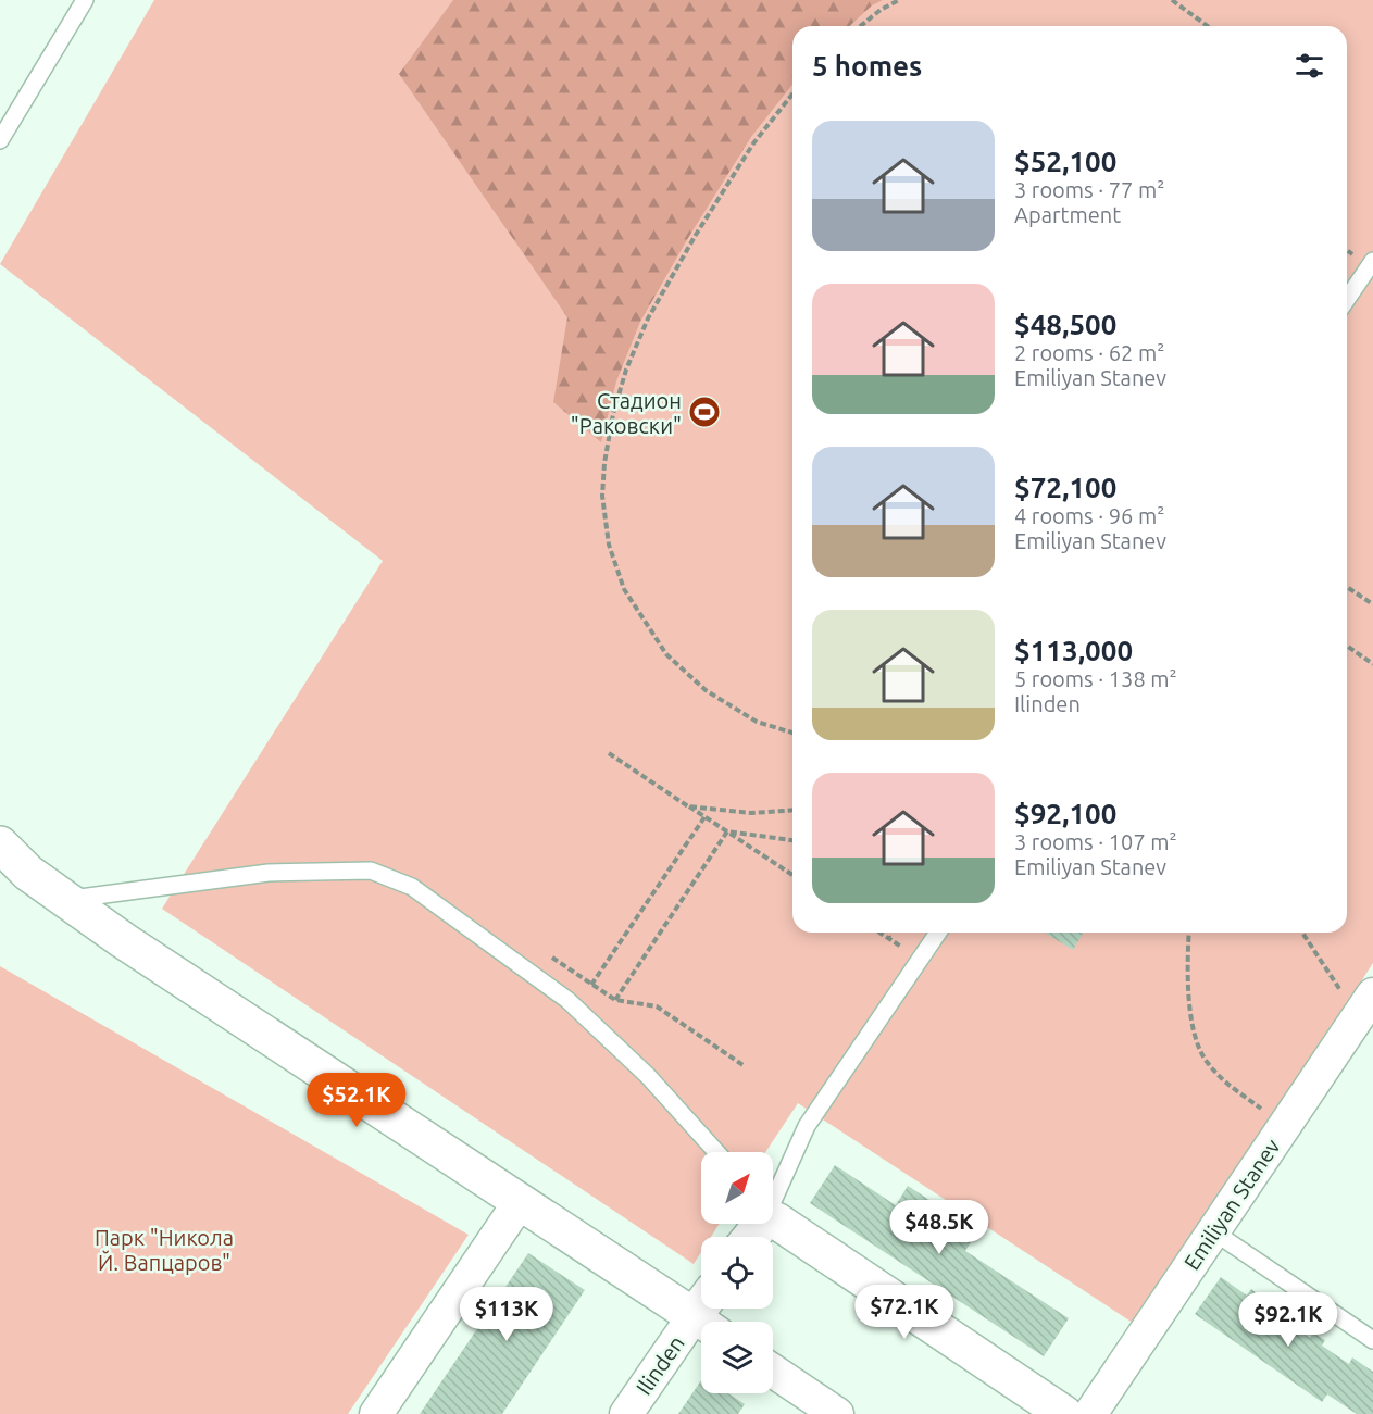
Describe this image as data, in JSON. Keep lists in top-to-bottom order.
{
  "streets": {
    "street": ["Emiliyan Stanev", "Ilinden"]
  },
  "parks": ["Парк \"Никола Й. Вапцаров\""],
  "places": {
    "sports": ["Стадион \"Раковски\""]
  },
  "north": "top right",
  "page": {
    "heading": "5 homes",
    "list": [
      {
        "name": "$52,100",
        "note": "3 rooms · 77 m² · Apartment"
      },
      {
        "name": "$48,500",
        "note": "2 rooms · 62 m² · Emiliyan Stanev"
      },
      {
        "name": "$72,100",
        "note": "4 rooms · 96 m² · Emiliyan Stanev"
      },
      {
        "name": "$113,000",
        "note": "5 rooms · 138 m² · Ilinden"
      },
      {
        "name": "$92,100",
        "note": "3 rooms · 107 m² · Emiliyan Stanev"
      }
    ],
    "price": [
      "$52.1K",
      "$48.5K",
      "$72.1K",
      "$113K",
      "$92.1K"
    ]
  }
}
